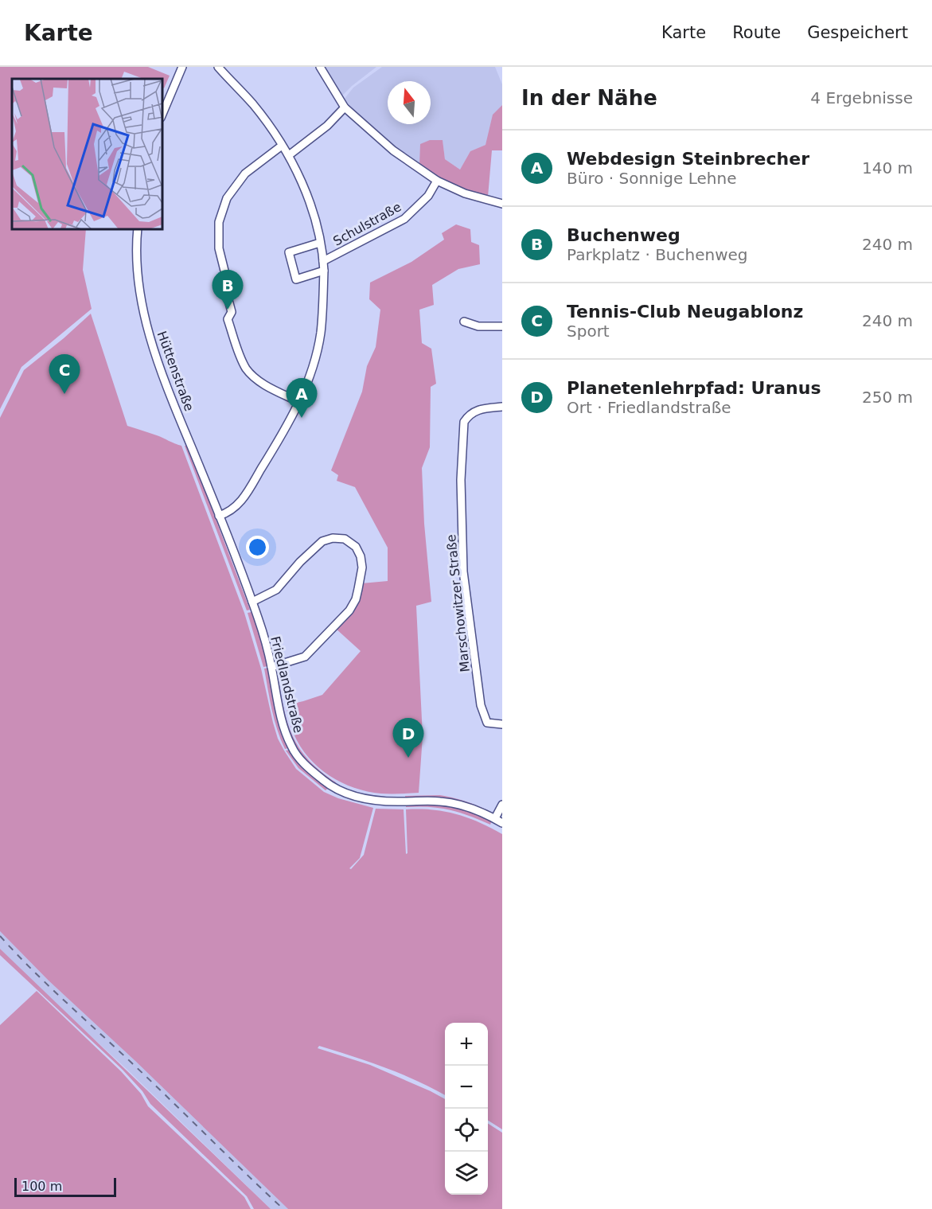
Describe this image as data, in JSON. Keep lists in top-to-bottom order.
{
  "streets": {
    "street": [
      "Schulstraße",
      "Hüttenstraße",
      "Marschowitzer Straße",
      "Friedlandstraße"
    ]
  },
  "crossings": [
    ["Hüttenstraße", "Friedlandstraße"]
  ],
  "scale_bar": "100 m",
  "north": "top",
  "page": {
    "header": "Karte",
    "nav": ["Karte", "Route", "Gespeichert"],
    "heading": ["In der Nähe", "4 Ergebnisse"],
    "list": [
      {
        "mark": "A",
        "name": "Webdesign Steinbrecher",
        "note": "Büro · Sonnige Lehne",
        "value": "140 m"
      },
      {
        "mark": "B",
        "name": "Buchenweg",
        "note": "Parkplatz · Buchenweg",
        "value": "240 m"
      },
      {
        "mark": "C",
        "name": "Tennis-Club Neugablonz",
        "note": "Sport",
        "value": "240 m"
      },
      {
        "mark": "D",
        "name": "Planetenlehrpfad: Uranus",
        "note": "Ort · Friedlandstraße",
        "value": "250 m"
      }
    ],
    "pins": [
      "B",
      "C",
      "A",
      "D"
    ],
    "map_buttons": ["+", "−"],
    "scale": "100 m"
  }
}
